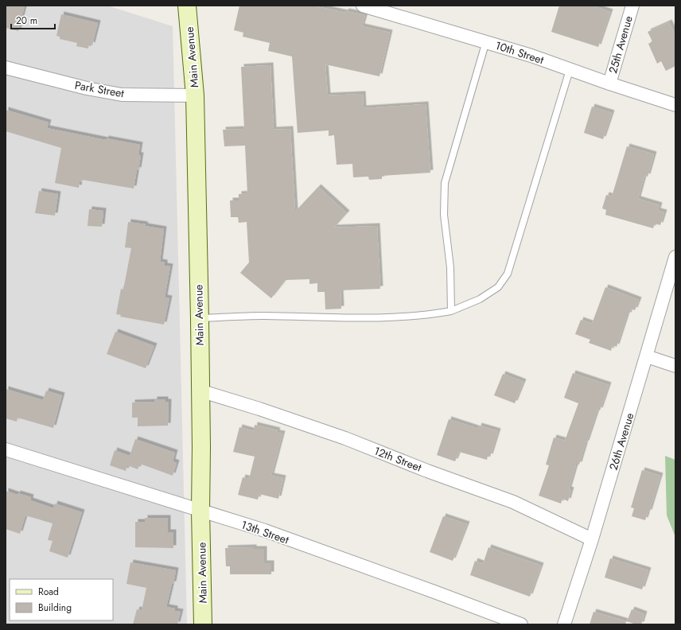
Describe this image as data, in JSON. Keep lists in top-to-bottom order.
{
  "streets": {
    "main road": ["Main Avenue"],
    "street": [
      "25th Avenue",
      "10th Street",
      "Park Street",
      "26th Avenue",
      "12th Street",
      "13th Street"
    ]
  },
  "crossings": [
    ["25th Avenue", "10th Street"],
    ["Main Avenue", "Park Street"],
    ["Main Avenue", "12th Street"],
    ["Main Avenue", "13th Street"],
    ["26th Avenue", "12th Street"]
  ],
  "legend": ["Road", "Building"],
  "scale_bar": "20 m"
}
